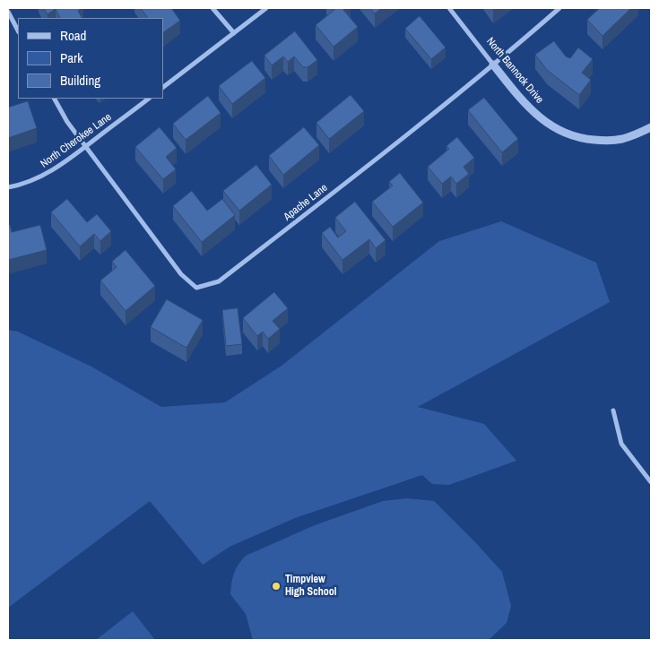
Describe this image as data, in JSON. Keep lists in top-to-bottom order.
{
  "streets": {
    "street": ["North Bannock Drive", "North Cherokee Lane", "Apache Lane"]
  },
  "crossings": [
    ["North Bannock Drive", "Apache Lane"],
    ["North Cherokee Lane", "Apache Lane"]
  ],
  "places": ["Timpview High School"],
  "legend": ["Road", "Park", "Building"]
}
